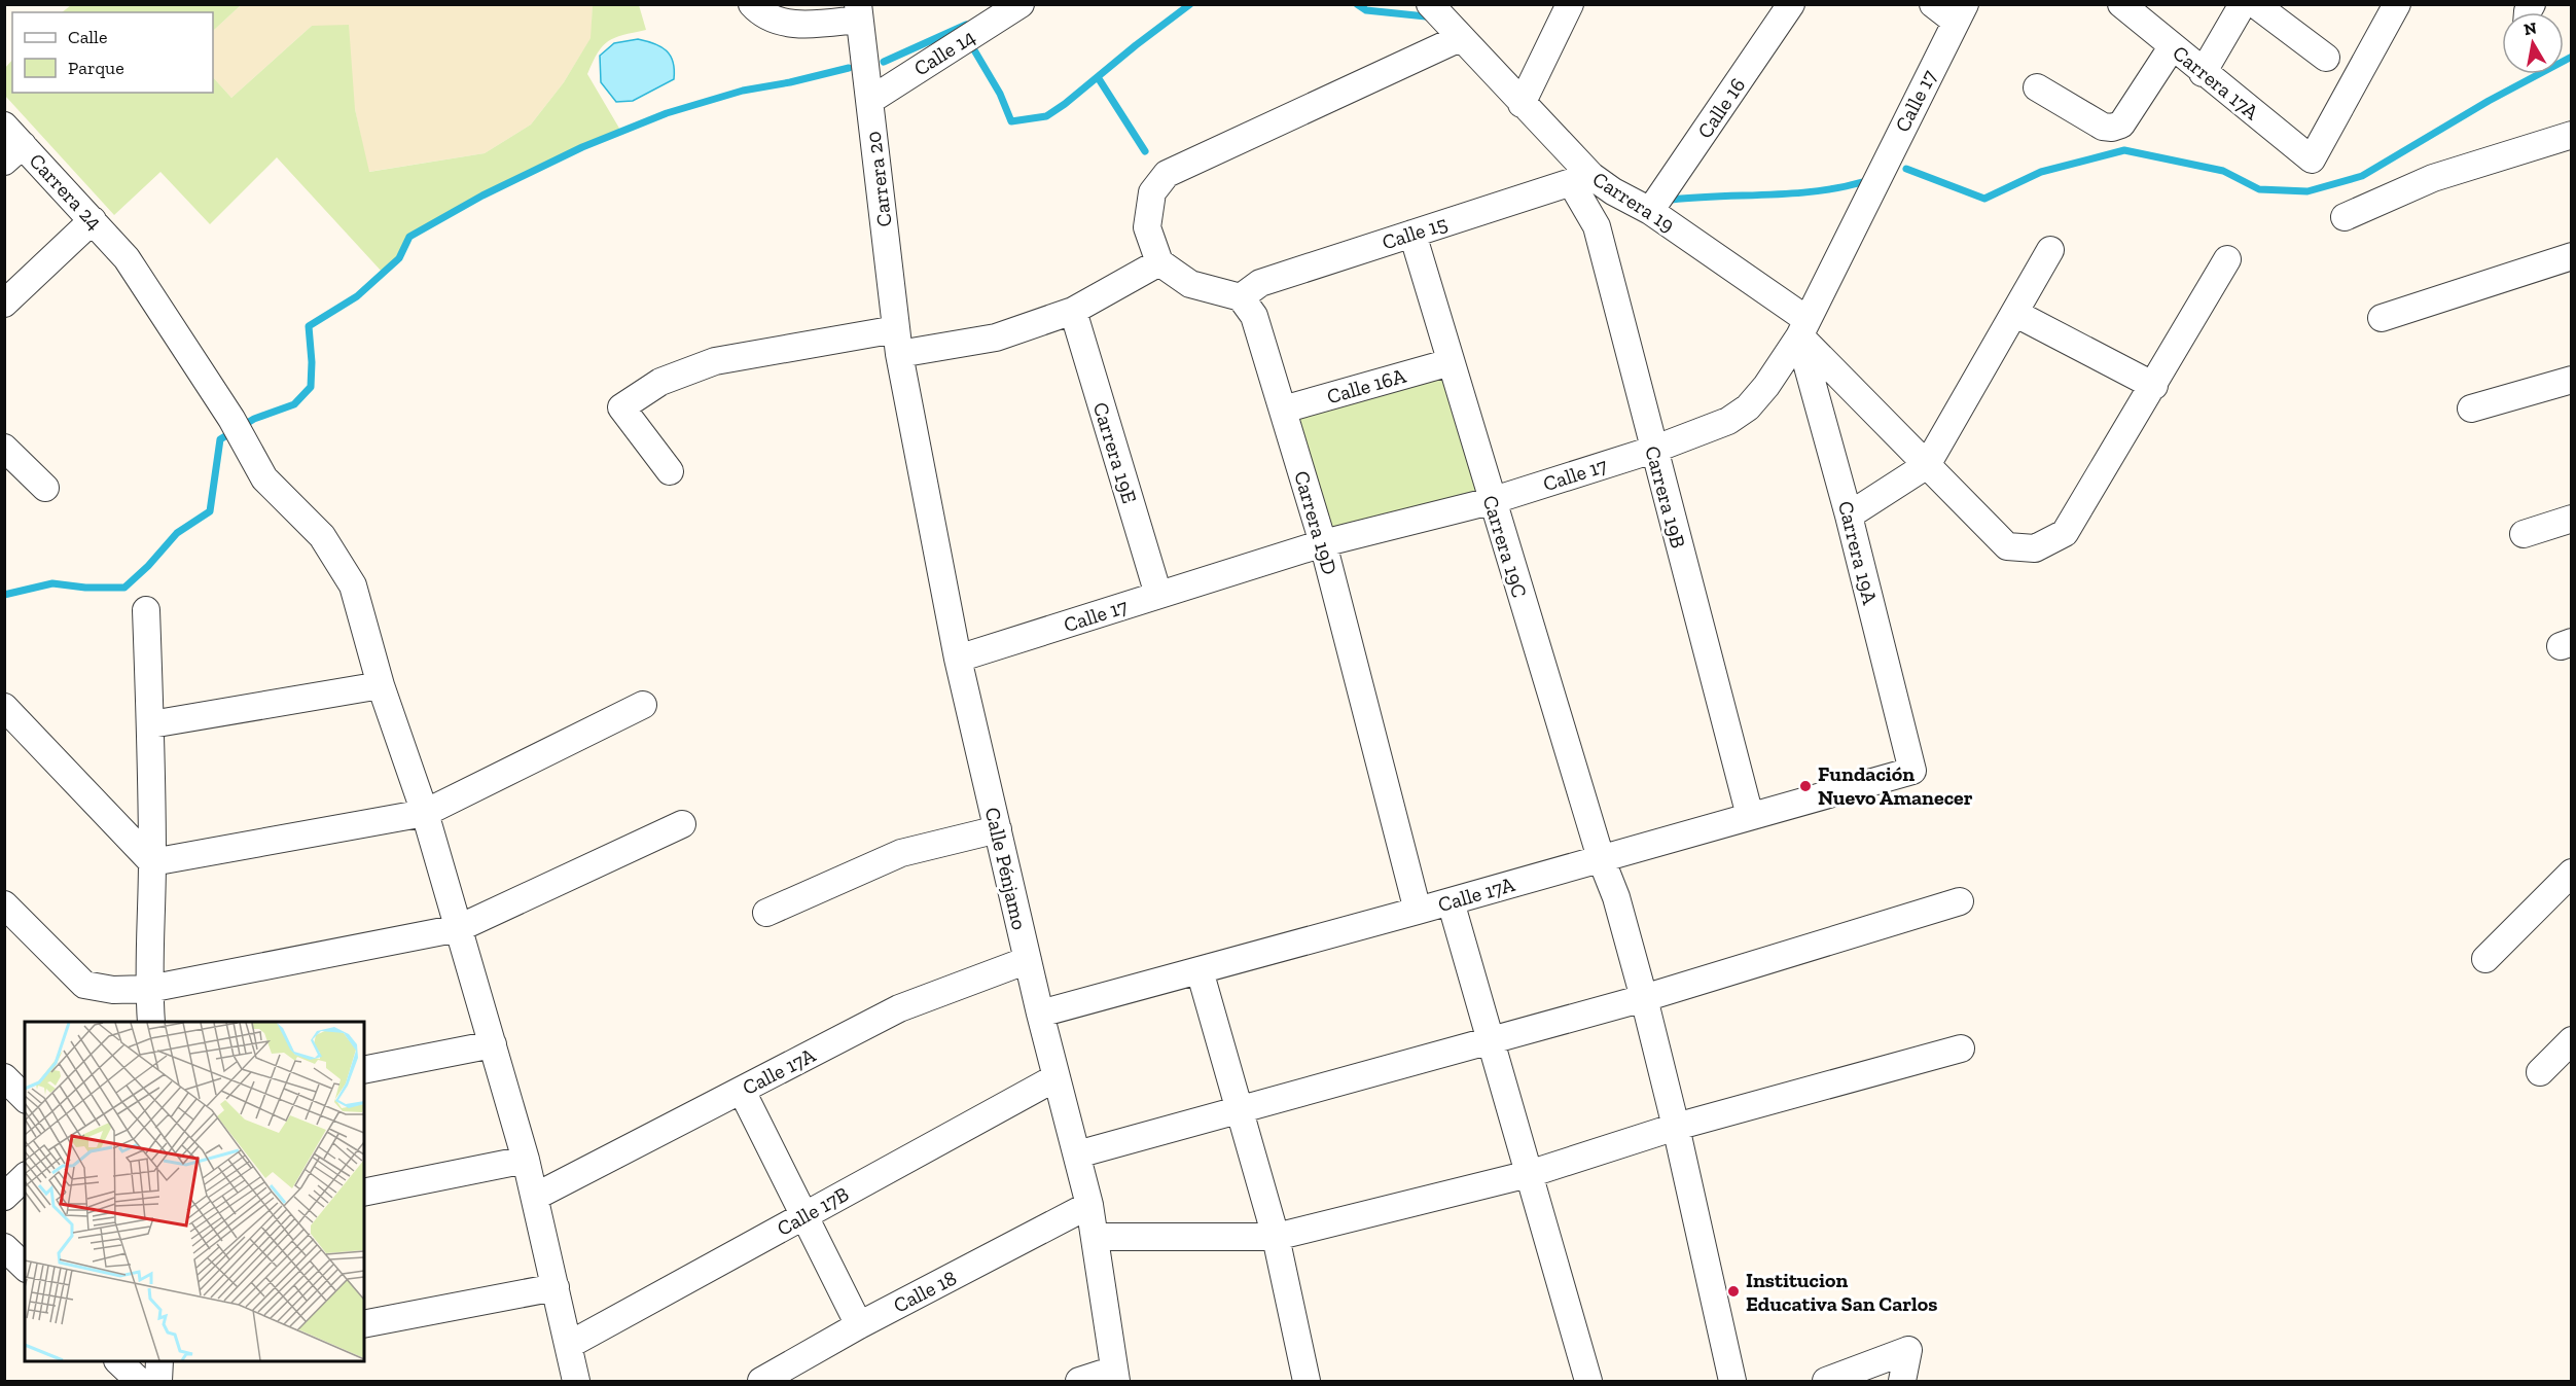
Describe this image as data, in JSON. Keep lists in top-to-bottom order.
{
  "streets": {
    "street": [
      "Calle 14",
      "Carrera 17A",
      "Calle 17",
      "Calle 16",
      "Carrera 20",
      "Carrera 24",
      "Carrera 19",
      "Calle 15",
      "Calle 16A",
      "Carrera 19E",
      "Carrera 19B",
      "Carrera 19D",
      "Carrera 19C",
      "Carrera 19A",
      "Calle Pénjamo",
      "Calle 17A",
      "Calle 17B",
      "Calle 18"
    ]
  },
  "crossings": [
    ["Calle 14", "Carrera 20"],
    ["Calle 17", "Carrera 19"],
    ["Calle 17", "Carrera 19E"],
    ["Calle 17", "Carrera 19B"],
    ["Calle 17", "Carrera 19D"],
    ["Calle 17", "Carrera 19C"],
    ["Calle 17", "Carrera 19A"],
    ["Calle 17", "Calle Pénjamo"],
    ["Calle 16", "Carrera 19"],
    ["Carrera 20", "Calle Pénjamo"],
    ["Carrera 24", "Calle 17A"],
    ["Carrera 24", "Calle 17B"],
    ["Carrera 19", "Calle 15"],
    ["Carrera 19", "Carrera 19B"],
    ["Carrera 19", "Carrera 19A"],
    ["Calle 15", "Carrera 19B"],
    ["Calle 15", "Carrera 19D"],
    ["Calle 15", "Carrera 19C"],
    ["Calle 16A", "Carrera 19D"],
    ["Calle 16A", "Carrera 19C"],
    ["Carrera 19B", "Calle 17A"],
    ["Carrera 19D", "Calle 17A"],
    ["Carrera 19C", "Calle 17A"],
    ["Carrera 19A", "Calle 17A"],
    ["Calle Pénjamo", "Calle 17A"],
    ["Calle Pénjamo", "Calle 17B"],
    ["Calle Pénjamo", "Calle 18"]
  ],
  "places": ["Fundación Nuevo Amanecer", "Institucion Educativa San Carlos"],
  "legend": ["Calle", "Parque"],
  "north": "top"
}
